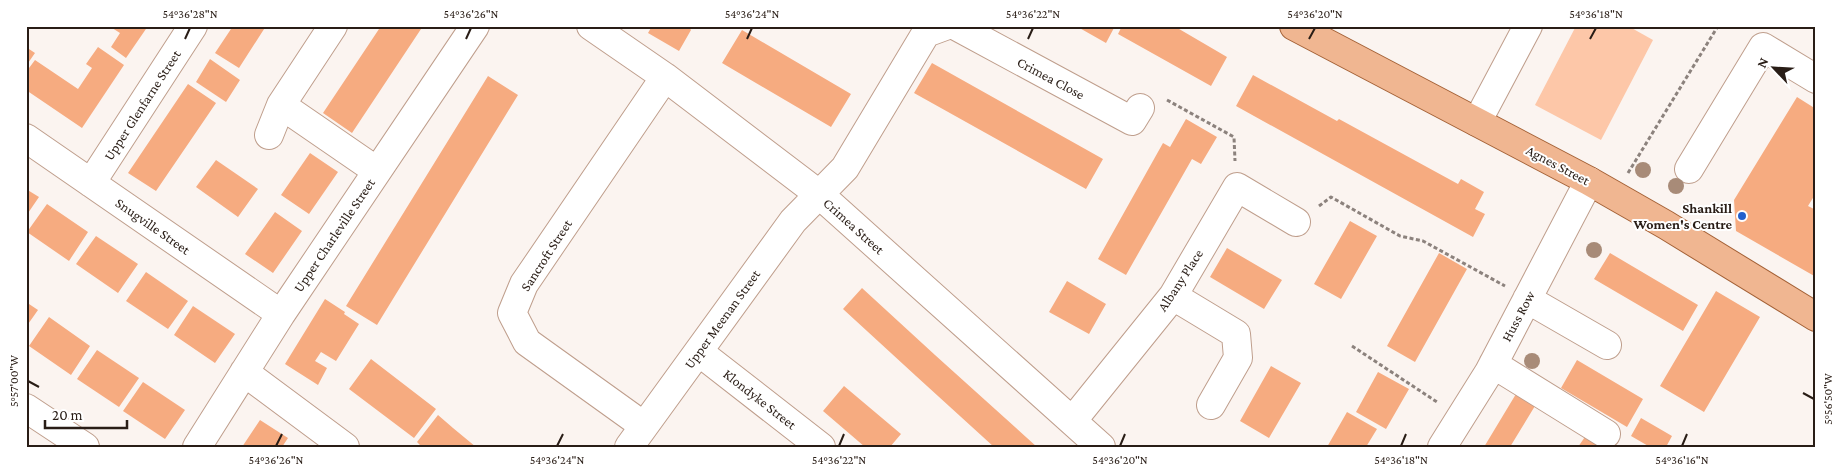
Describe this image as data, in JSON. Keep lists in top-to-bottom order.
{
  "streets": {
    "main road": ["Agnes Street"],
    "street": [
      "Crimea Close",
      "Upper Glenfarne Street",
      "Snugville Street",
      "Crimea Street",
      "Upper Charleville Street",
      "Sancroft Street",
      "Albany Place",
      "Huss Row",
      "Upper Meenan Street",
      "Klondyke Street"
    ]
  },
  "crossings": [
    ["Upper Glenfarne Street", "Snugville Street"],
    ["Agnes Street", "Huss Row"],
    ["Snugville Street", "Upper Charleville Street"],
    ["Crimea Street", "Sancroft Street"],
    ["Crimea Street", "Albany Place"],
    ["Crimea Street", "Upper Meenan Street"],
    ["Sancroft Street", "Upper Meenan Street"],
    ["Upper Meenan Street", "Klondyke Street"]
  ],
  "places": ["Shankill Women's Centre"],
  "scale_bar": "20 m",
  "north": "top left",
  "coordinates": [
    "54°36'28\"N",
    "54°36'26\"N",
    "54°36'24\"N",
    "54°36'22\"N",
    "54°36'20\"N",
    "54°36'18\"N",
    "5°57'00\"W",
    "5°56'50\"W",
    "54°36'16\"N"
  ]
}
